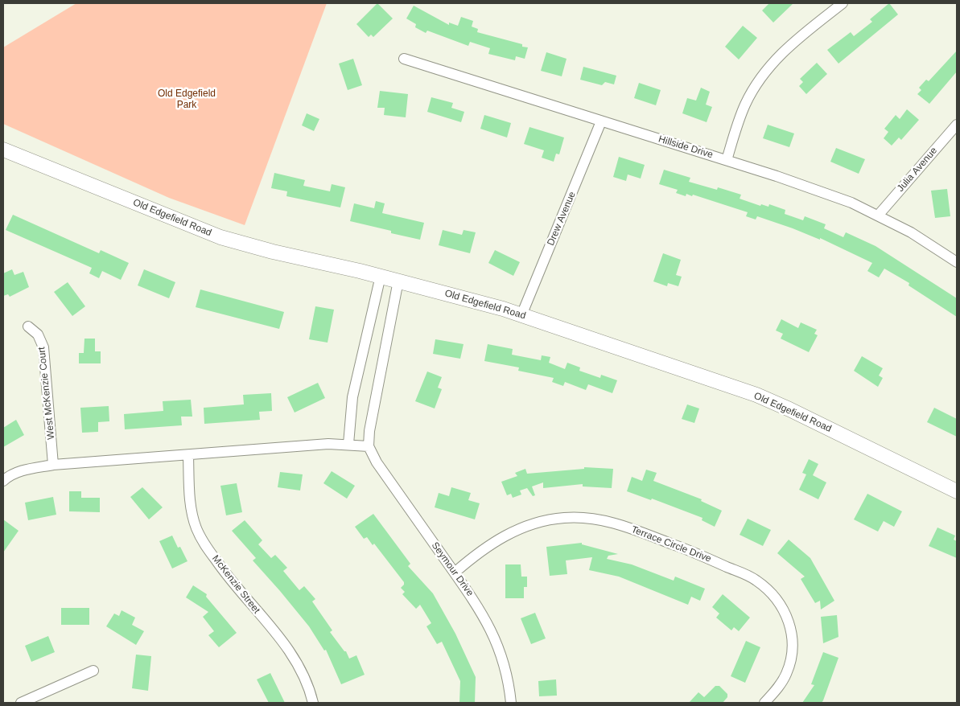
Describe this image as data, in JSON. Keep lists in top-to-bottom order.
{
  "streets": {
    "street": [
      "Hillside Drive",
      "Julia Avenue",
      "Old Edgefield Road",
      "Drew Avenue",
      "West McKenzie Court",
      "Terrace Circle Drive",
      "Seymour Drive",
      "McKenzie Street"
    ]
  },
  "crossings": [
    ["Hillside Drive", "Julia Avenue"],
    ["Hillside Drive", "Drew Avenue"],
    ["Old Edgefield Road", "Drew Avenue"],
    ["Terrace Circle Drive", "Seymour Drive"]
  ],
  "parks": ["Old Edgefield Park"]
}
